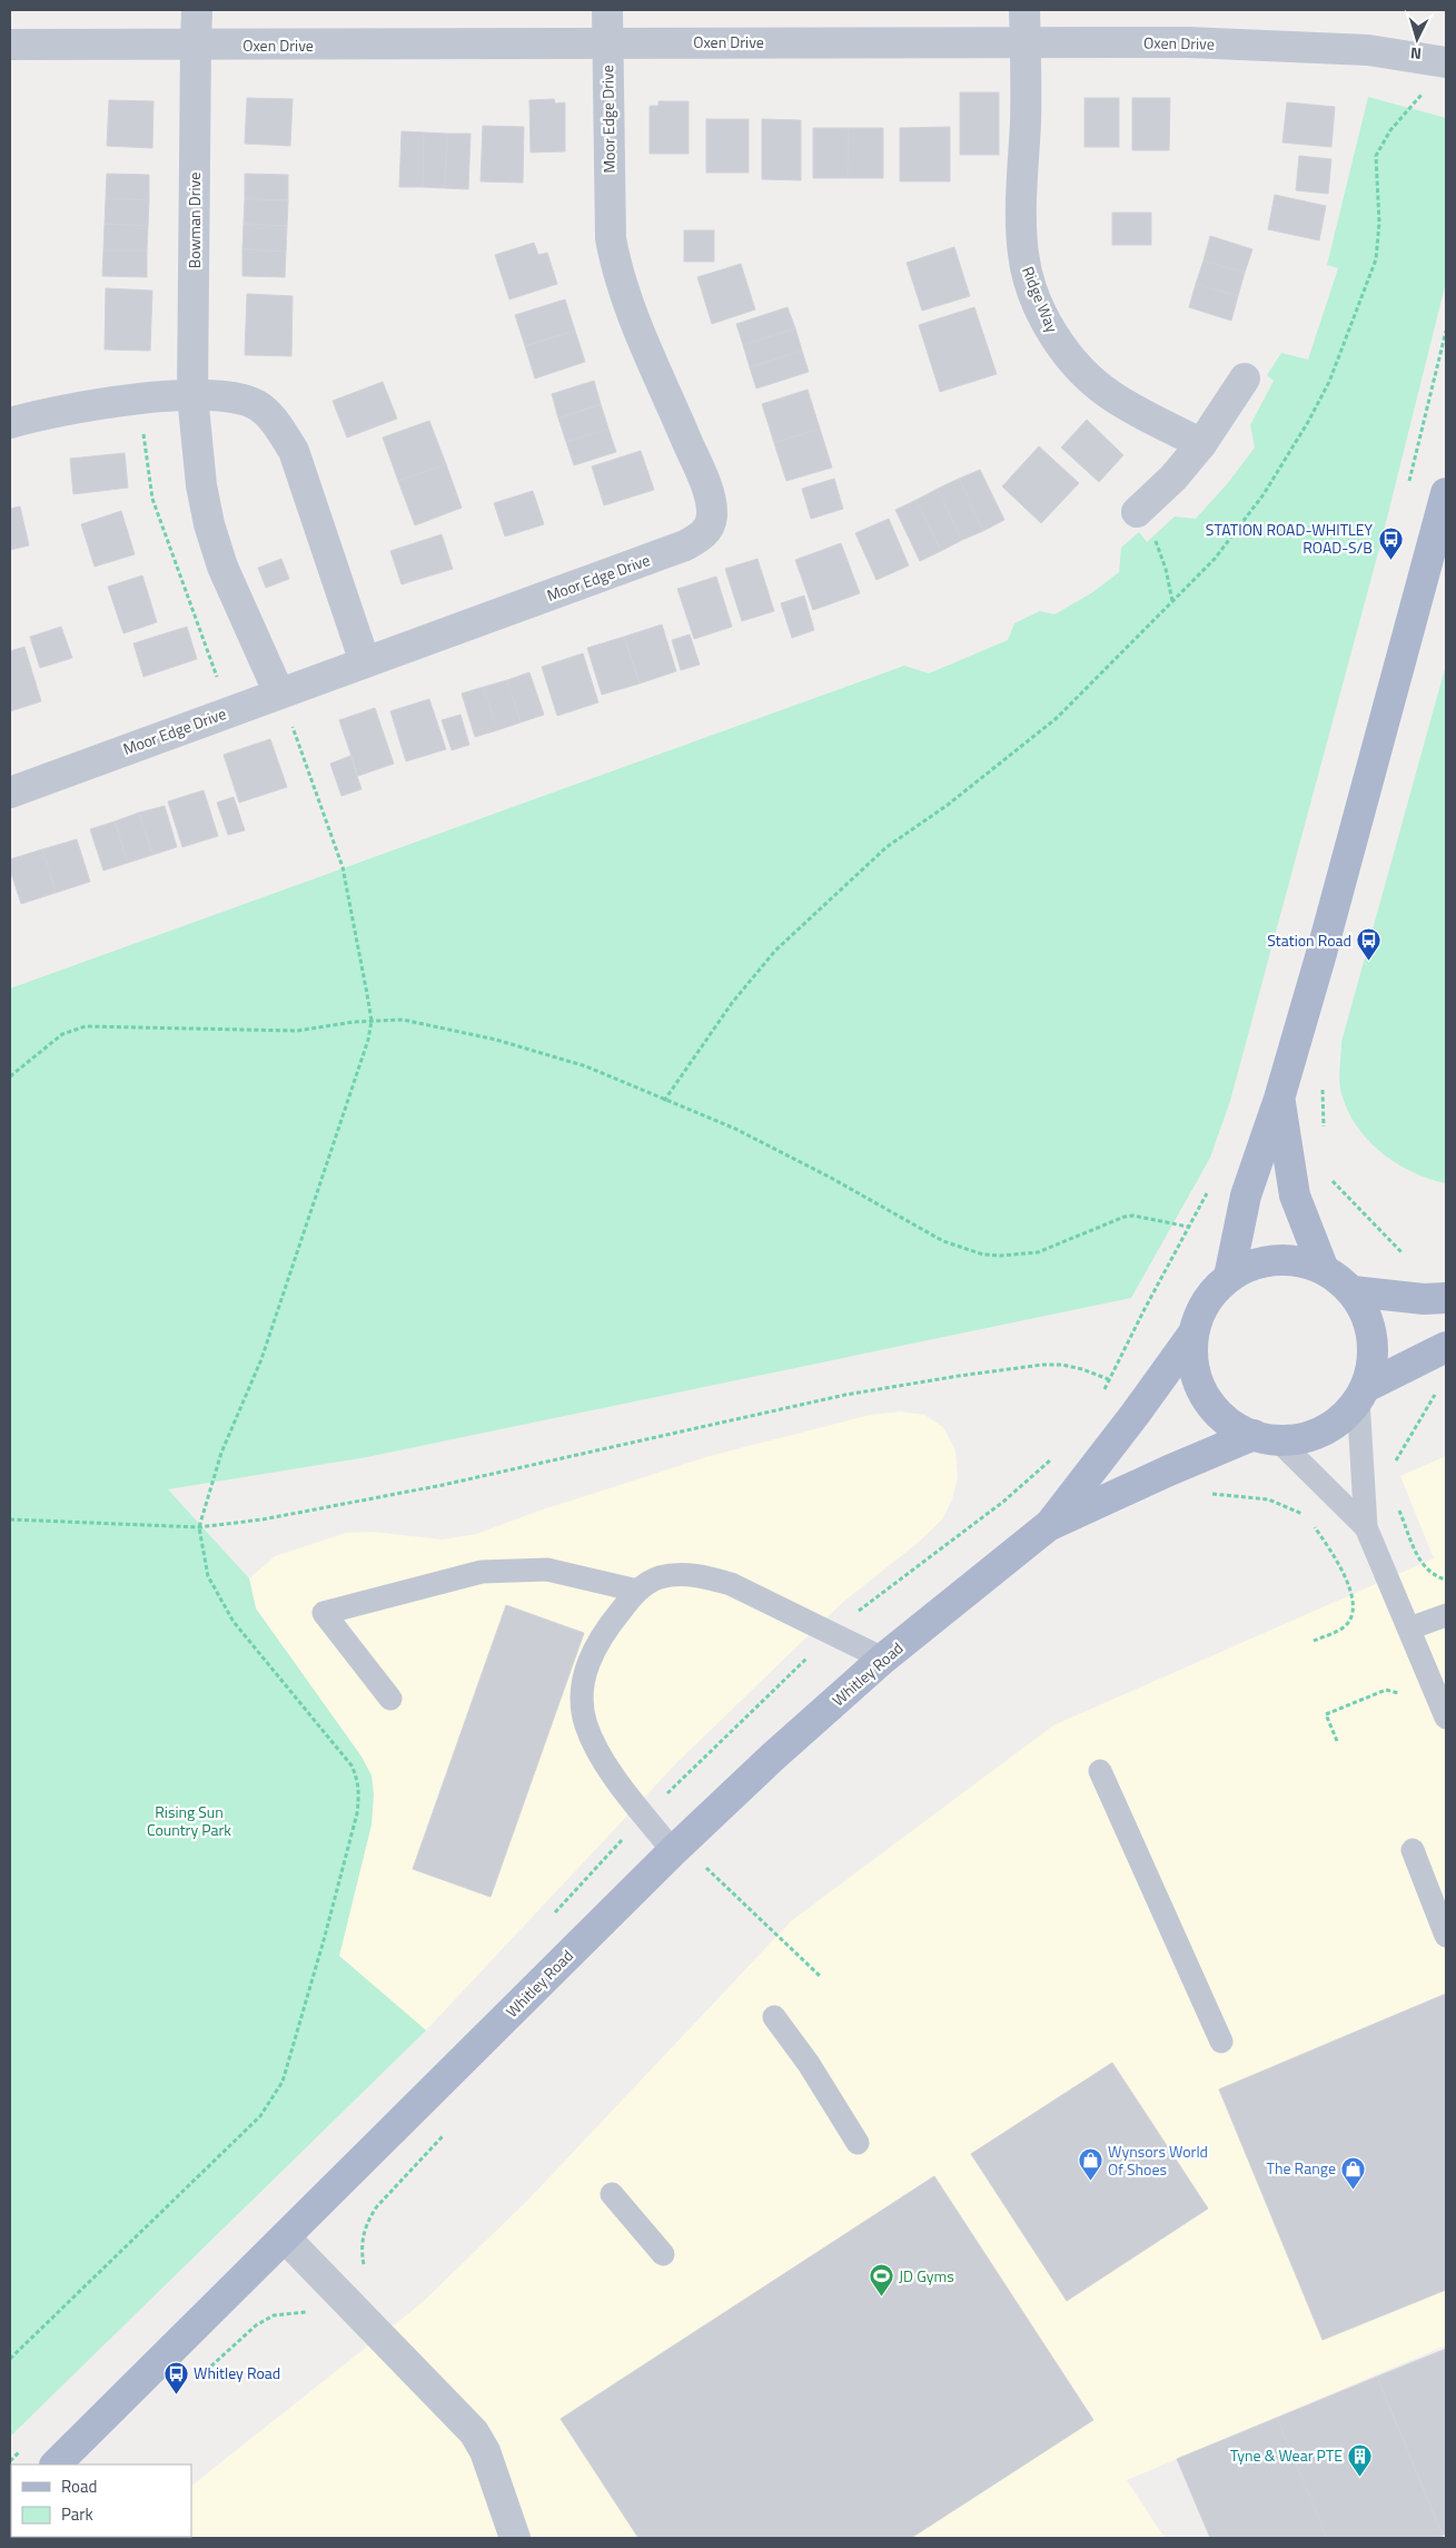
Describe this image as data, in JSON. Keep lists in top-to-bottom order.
{
  "streets": {
    "main road": ["Whitley Road"],
    "street": [
      "Oxen Drive",
      "Moor Edge Drive",
      "Bowman Drive",
      "Ridge Way"
    ]
  },
  "crossings": [
    ["Oxen Drive", "Moor Edge Drive"],
    ["Oxen Drive", "Bowman Drive"],
    ["Oxen Drive", "Ridge Way"],
    ["Moor Edge Drive", "Bowman Drive"]
  ],
  "parks": ["Rising Sun Country Park"],
  "places": {
    "bus stop": ["STATION ROAD-WHITLEY ROAD-S/B", "Station Road", "Whitley Road"],
    "shop": ["Wynsors World Of Shoes", "The Range"],
    "sports": ["JD Gyms"],
    "building": ["Tyne & Wear PTE"]
  },
  "legend": ["Road", "Park"],
  "north": "bottom"
}
